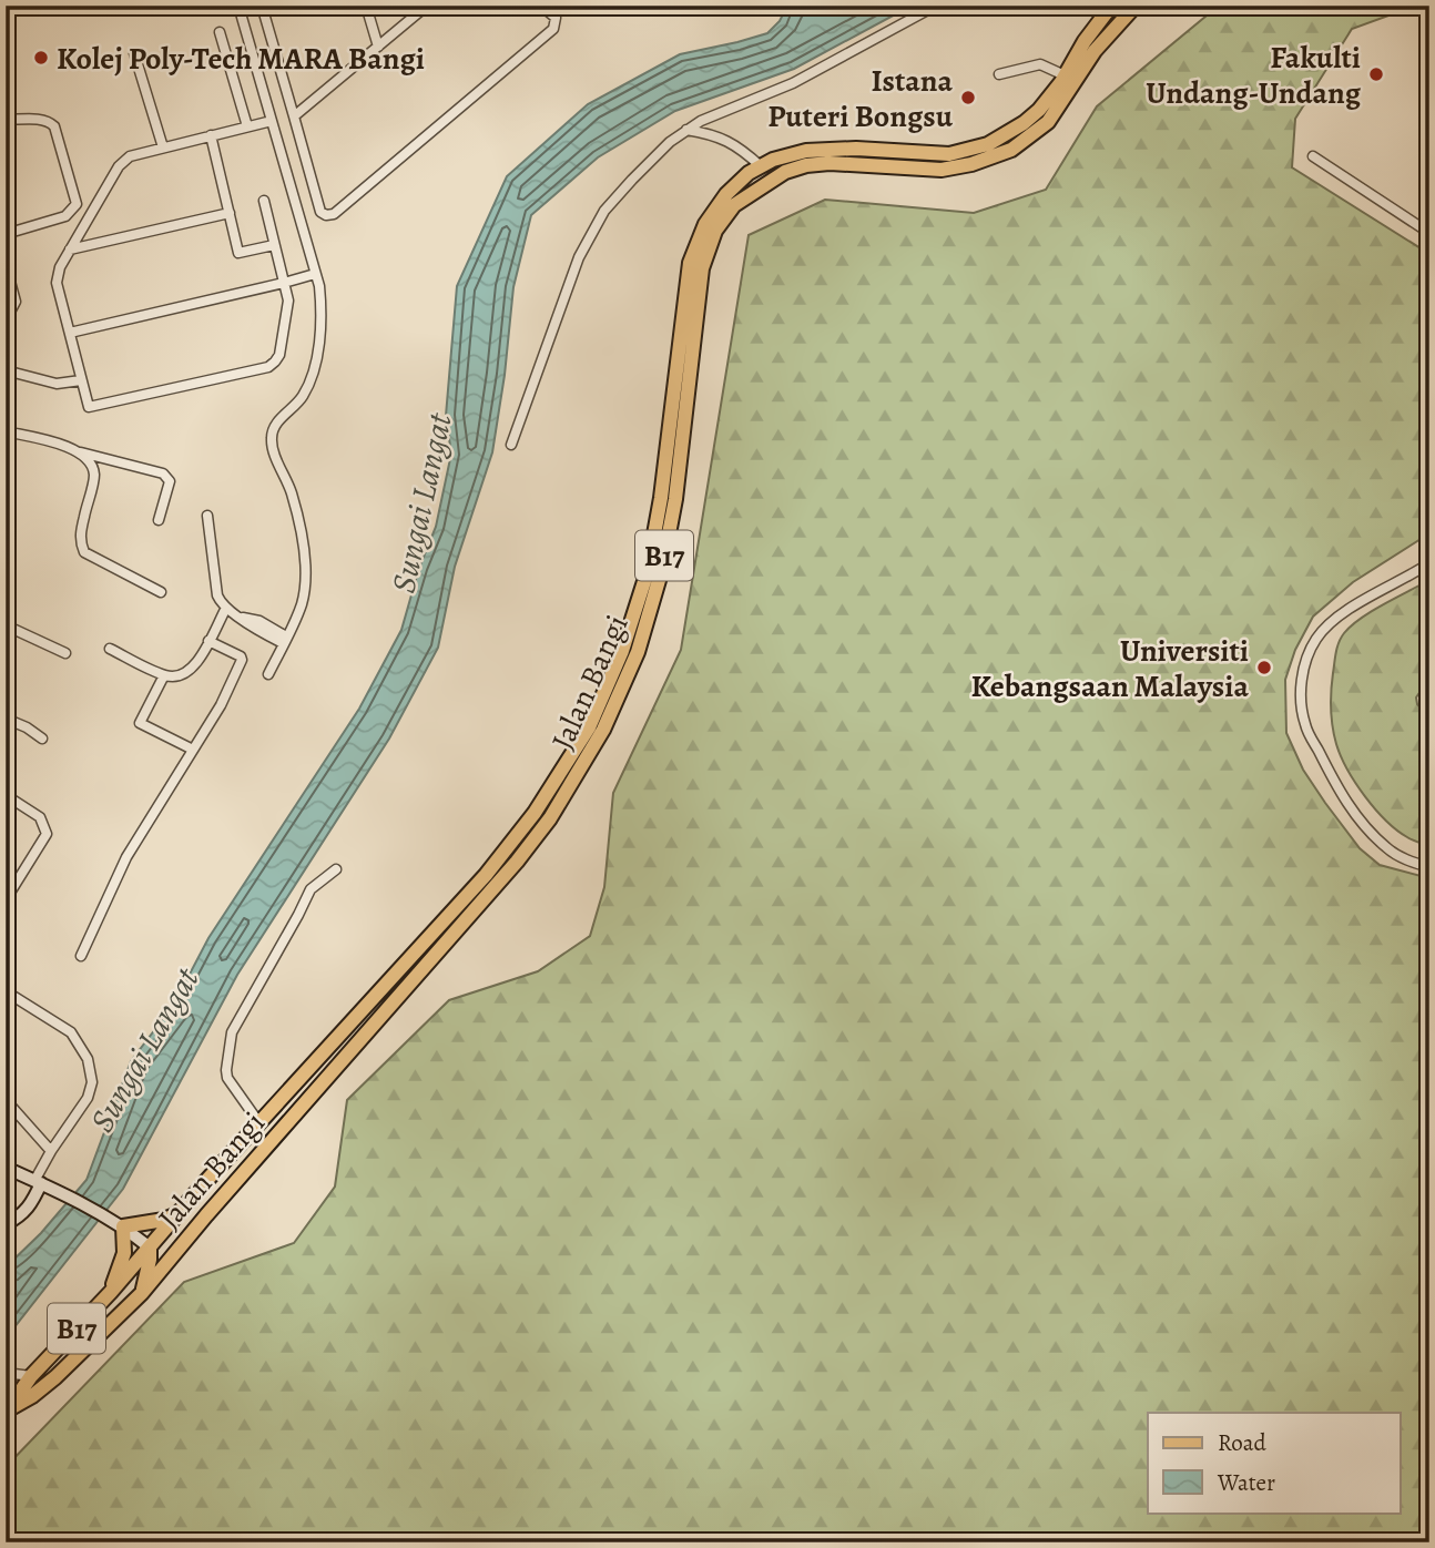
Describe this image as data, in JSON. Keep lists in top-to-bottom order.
{
  "streets": {
    "main road": ["B17", "Jalan Bangi"]
  },
  "water": ["Sungai Langat"],
  "places": [
    "Kolej Poly-Tech MARA Bangi",
    "Fakulti Undang-Undang",
    "Istana Puteri Bongsu",
    "Universiti Kebangsaan Malaysia"
  ],
  "legend": ["Road", "Water"]
}
